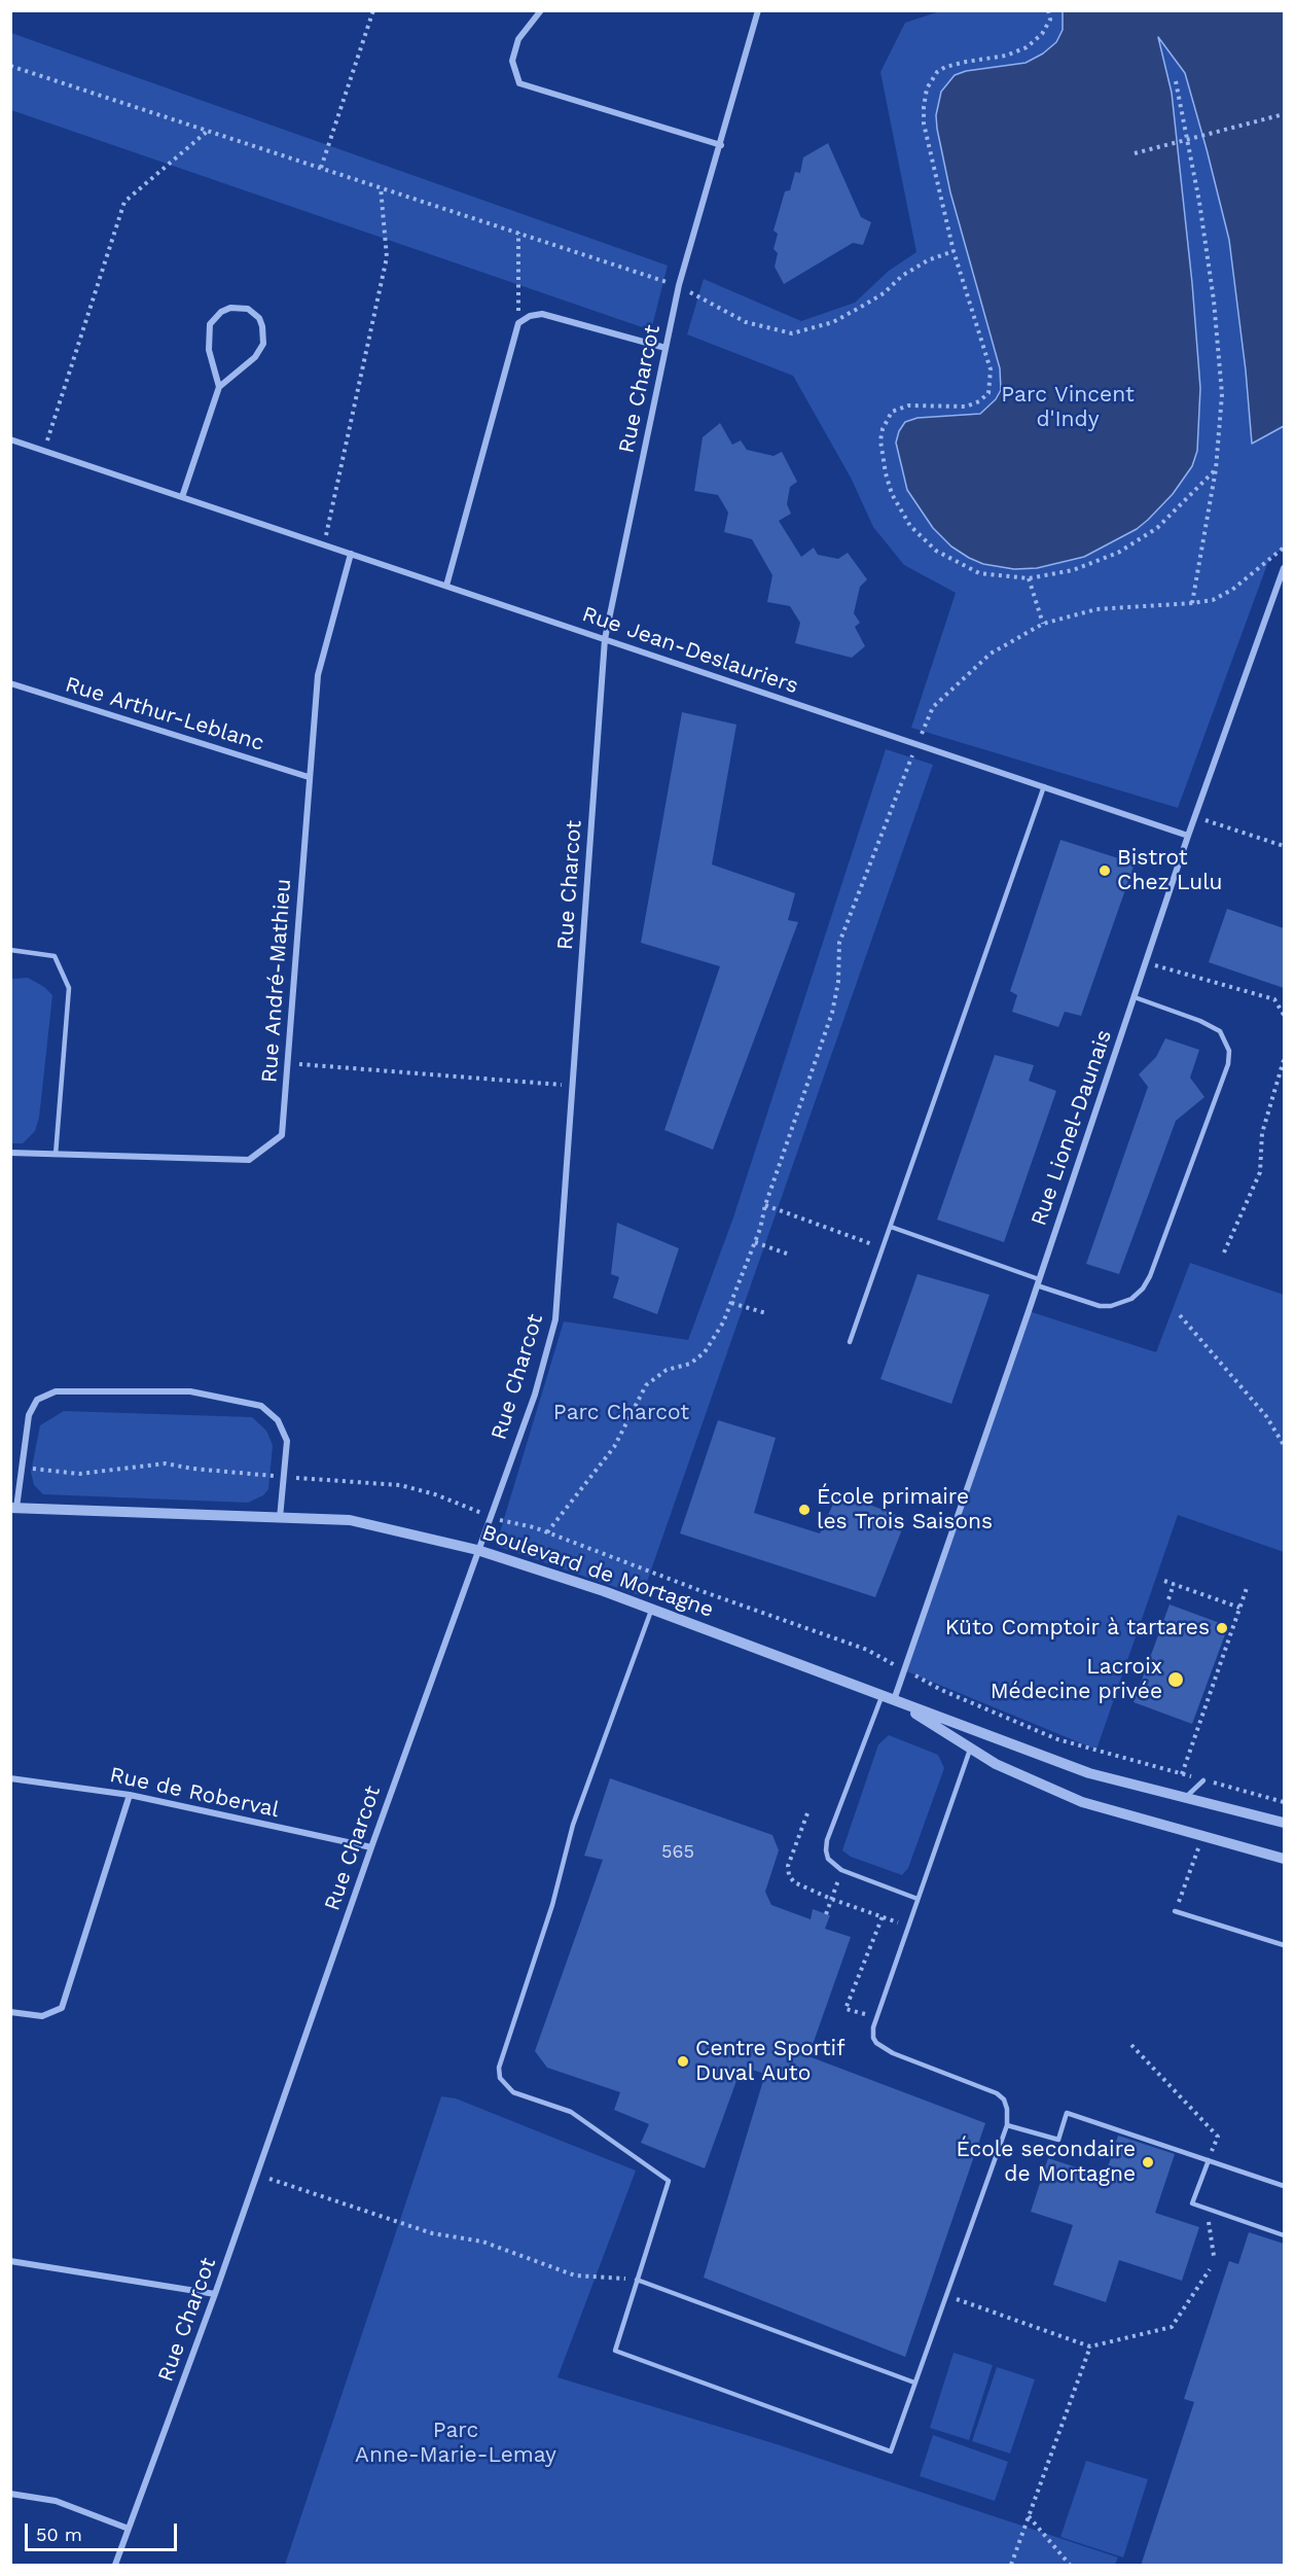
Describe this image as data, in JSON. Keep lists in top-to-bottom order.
{
  "streets": {
    "street": [
      "Rue Charcot",
      "Rue Jean-Deslauriers",
      "Rue Arthur-Leblanc",
      "Rue André-Mathieu",
      "Rue Lionel-Daunais",
      "Boulevard de Mortagne",
      "Rue de Roberval"
    ]
  },
  "crossings": [
    ["Rue Charcot", "Rue Jean-Deslauriers"],
    ["Rue Charcot", "Boulevard de Mortagne"],
    ["Rue Charcot", "Rue de Roberval"],
    ["Rue Jean-Deslauriers", "Rue André-Mathieu"],
    ["Rue Jean-Deslauriers", "Rue Lionel-Daunais"],
    ["Rue Arthur-Leblanc", "Rue André-Mathieu"],
    ["Rue Lionel-Daunais", "Boulevard de Mortagne"]
  ],
  "parks": ["Parc Vincent d'Indy", "Parc Charcot", "Parc Anne-Marie-Lemay"],
  "places": [
    "Bistrot Chez Lulu",
    "École primaire les Trois Saisons",
    "Küto Comptoir à tartares",
    "Lacroix Médecine privée",
    "Centre Sportif Duval Auto",
    "École secondaire de Mortagne"
  ],
  "house_numbers": ["565"],
  "scale_bar": "50 m"
}
